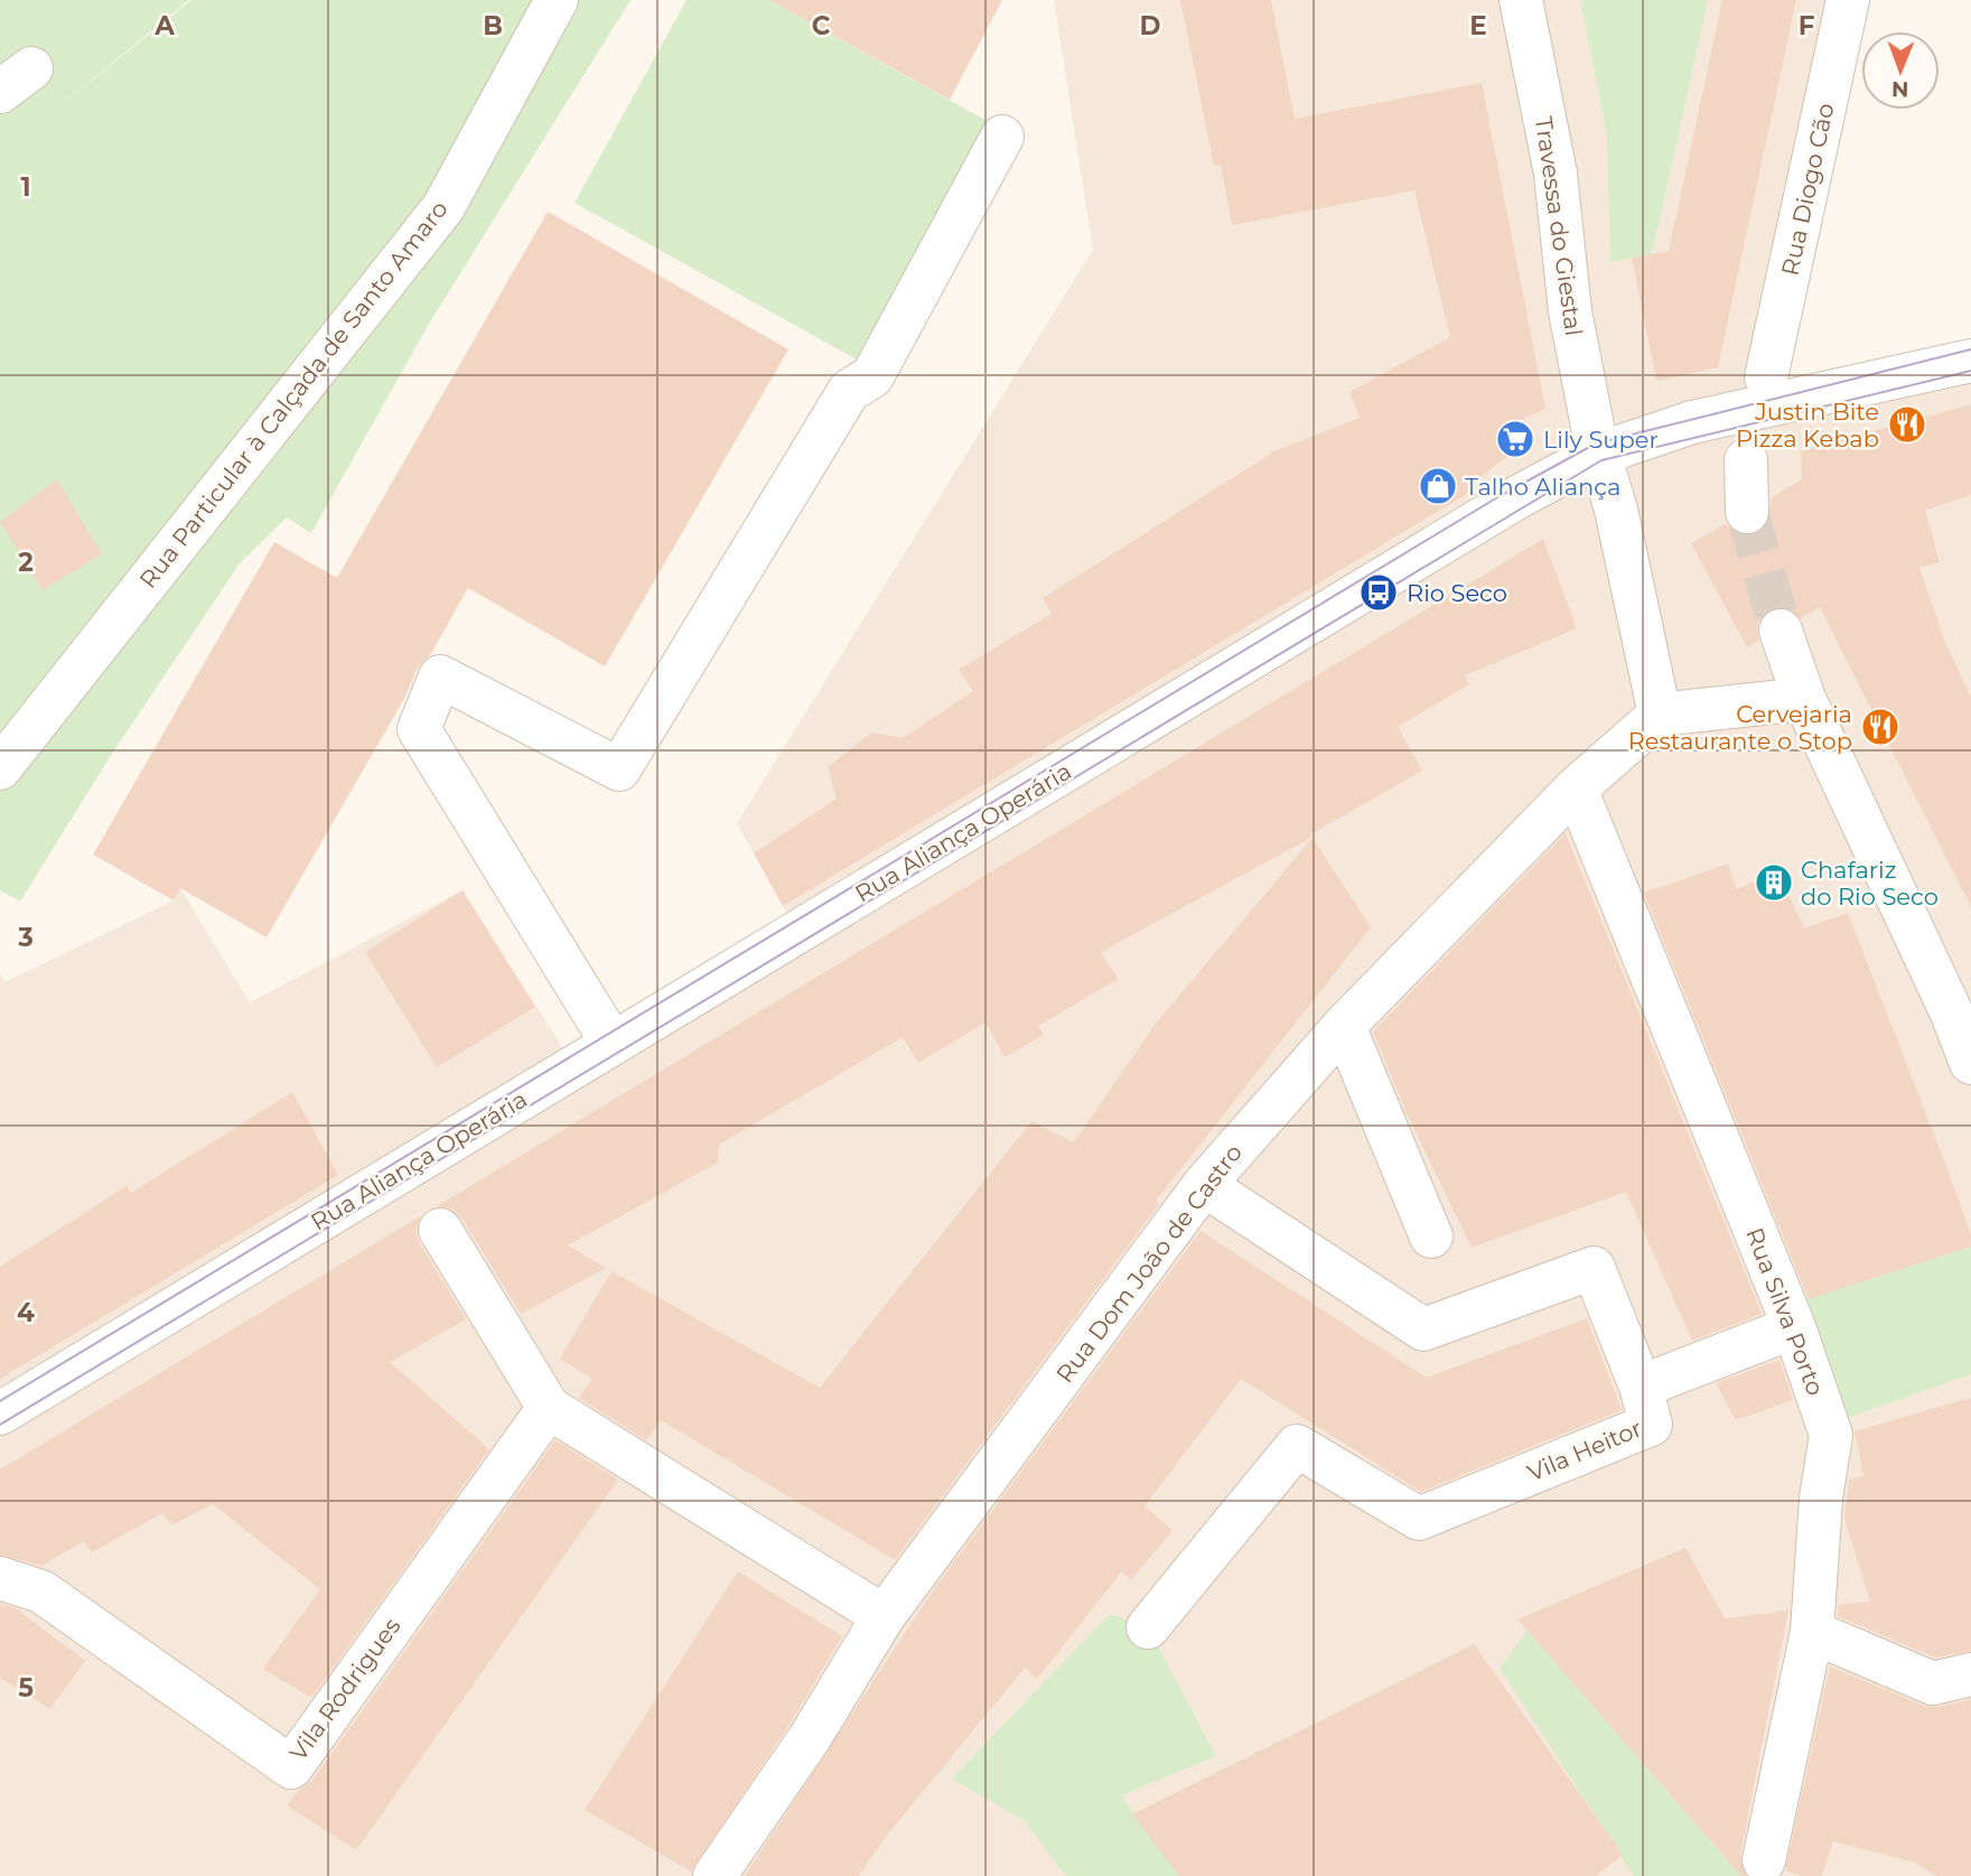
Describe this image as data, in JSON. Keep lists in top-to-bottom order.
{
  "streets": {
    "street": [
      "Rua Diogo Cão",
      "Travessa do Giestal",
      "Rua Particular à Calçada de Santo Amaro",
      "Rua Aliança Operária",
      "Rua Dom João de Castro",
      "Rua Silva Porto",
      "Vila Heitor",
      "Vila Rodrigues"
    ]
  },
  "crossings": [
    ["Travessa do Giestal", "Rua Aliança Operária"],
    ["Travessa do Giestal", "Rua Dom João de Castro"],
    ["Rua Dom João de Castro", "Rua Silva Porto"],
    ["Rua Silva Porto", "Vila Heitor"]
  ],
  "places": {
    "restaurant": ["Justin Bite Pizza Kebab", "Cervejaria Restaurante o Stop"],
    "supermarket": ["Lily Super"],
    "shop": ["Talho Aliança"],
    "bus stop": ["Rio Seco"],
    "building": ["Chafariz do Rio Seco"]
  },
  "north": "bottom",
  "grid": {
    "columns": [
      "A",
      "B",
      "C",
      "D",
      "E",
      "F"
    ],
    "rows": [
      "1",
      "2",
      "3",
      "4",
      "5"
    ]
  }
}
